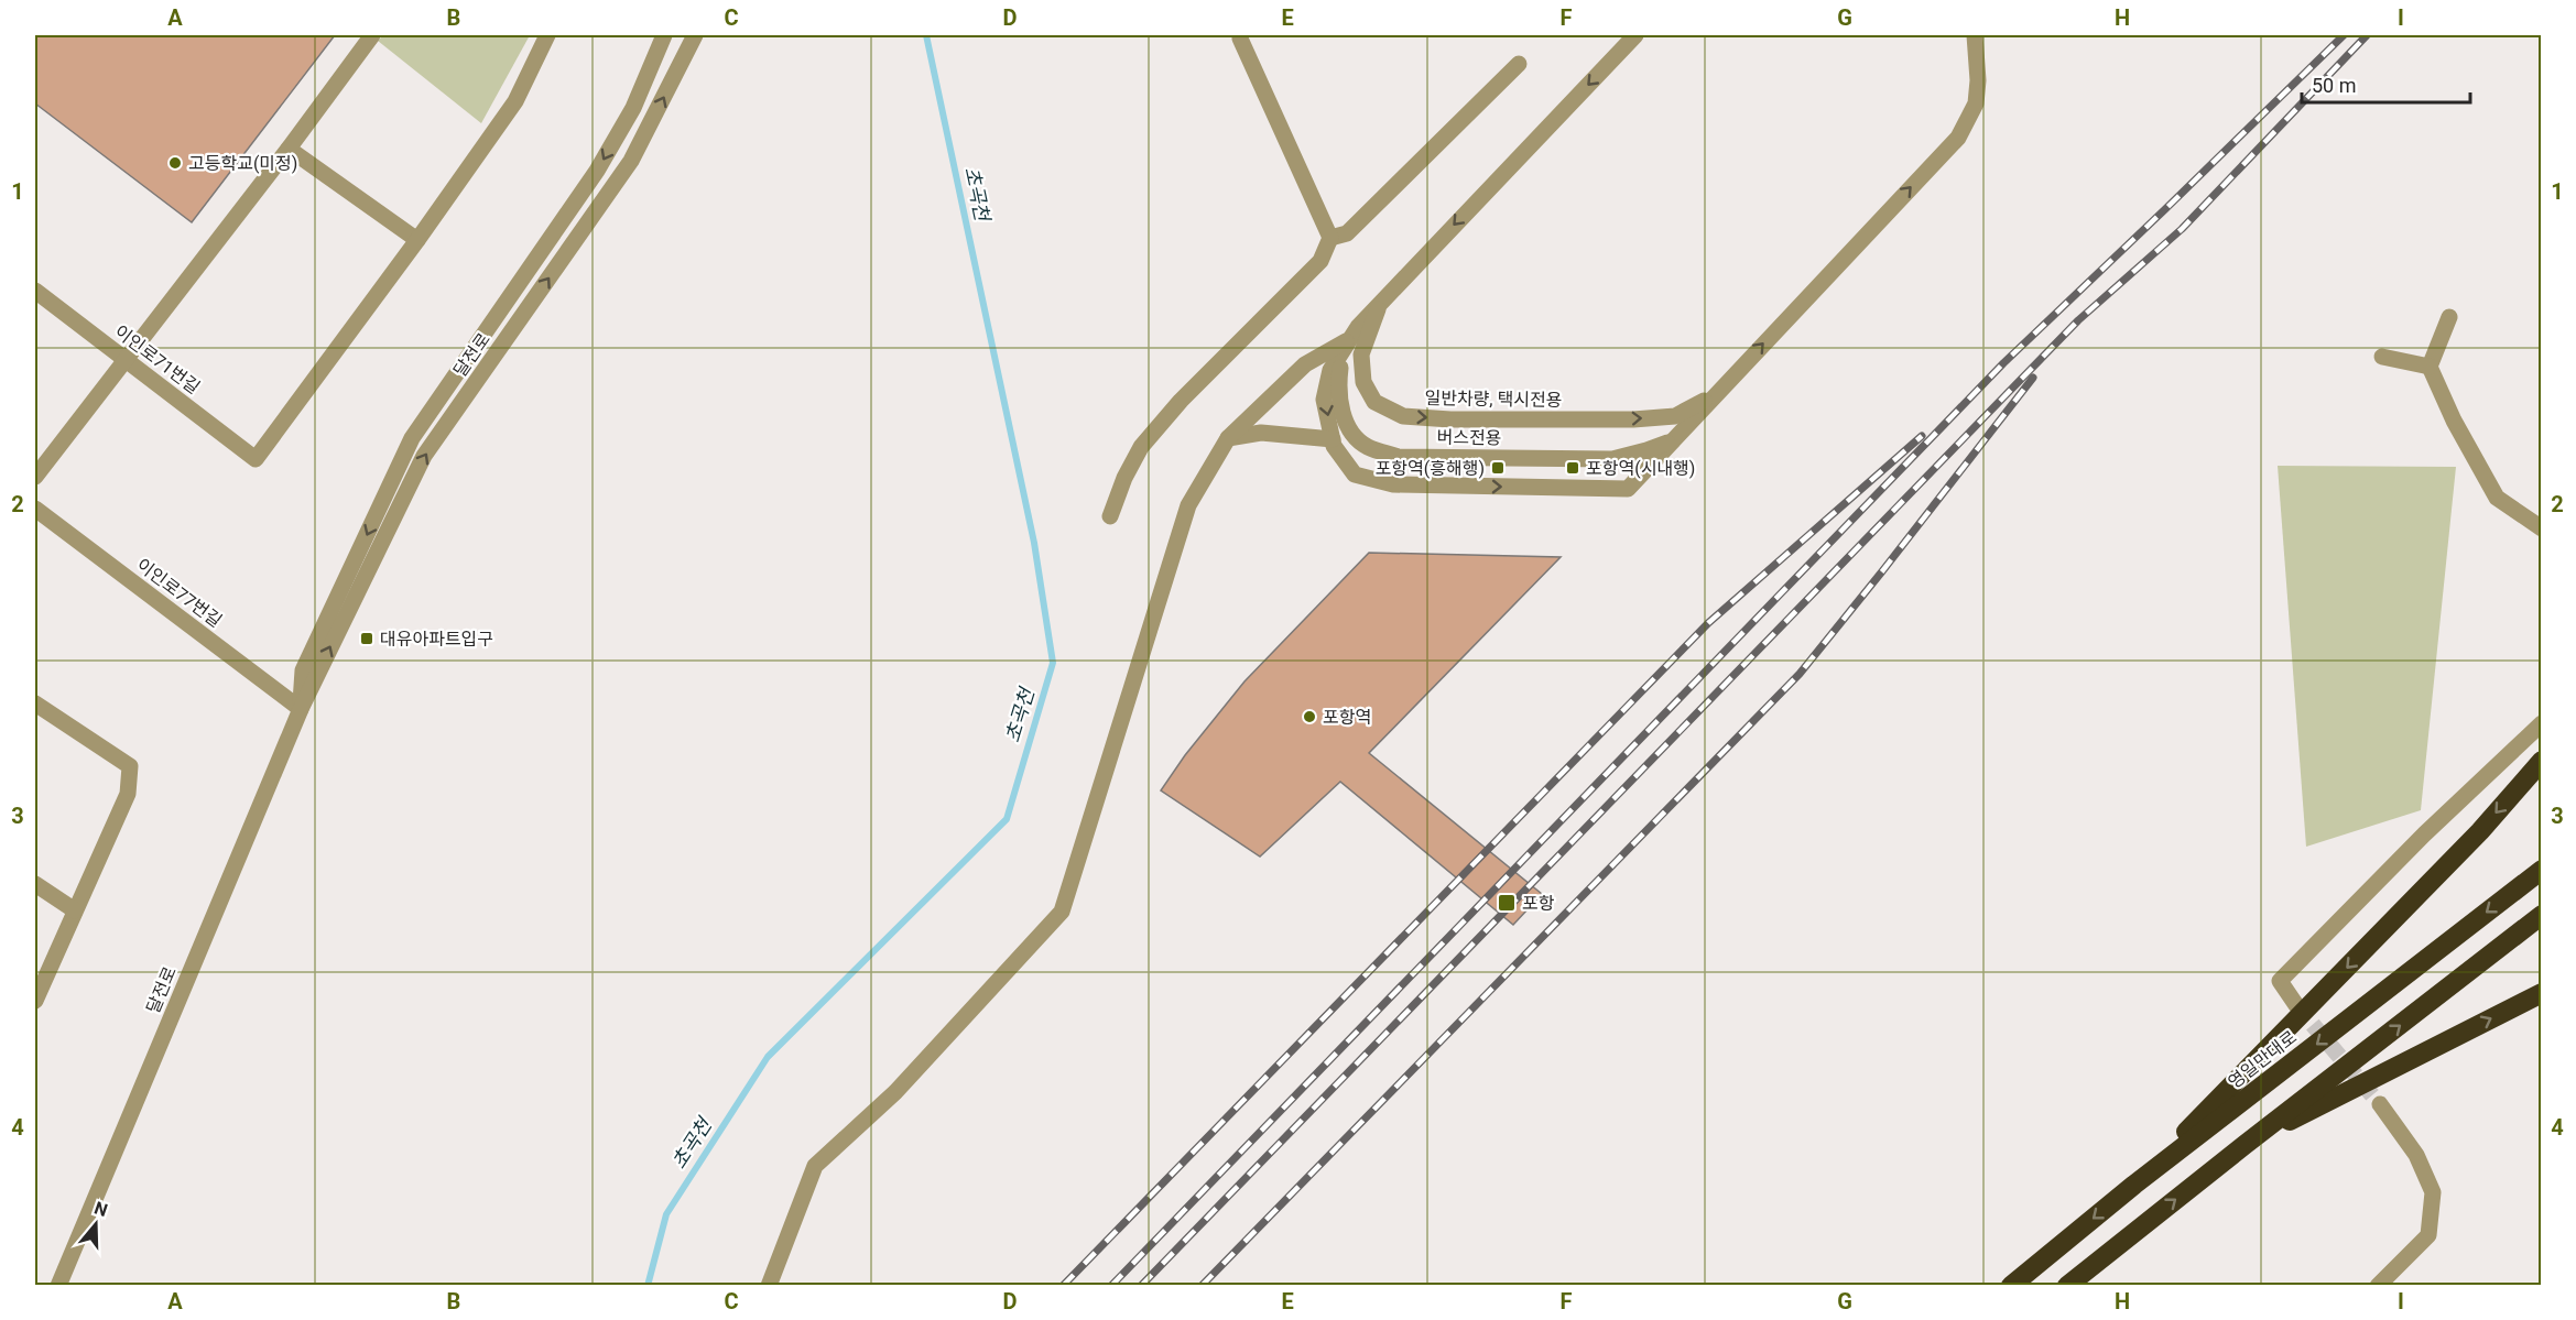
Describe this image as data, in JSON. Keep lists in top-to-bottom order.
{
  "streets": {
    "highway": ["영일만대로"],
    "street": [
      "달전로",
      "이인로71번길",
      "일반차량, 택시전용",
      "버스전용",
      "이인로77번길"
    ]
  },
  "crossings": [
    ["달전로", "이인로77번길"]
  ],
  "water": ["초곡천"],
  "places": {
    "other": ["고등학교(미정)", "포항역"],
    "transit": [
      "포항역(흥해행)",
      "포항역(시내행)",
      "대유아파트입구",
      "포항"
    ]
  },
  "scale_bar": "50 m",
  "north": "top",
  "grid": {
    "columns": [
      "A",
      "B",
      "C",
      "D",
      "E",
      "F",
      "G",
      "H",
      "I"
    ],
    "rows": [
      "1",
      "2",
      "3",
      "4"
    ]
  }
}
